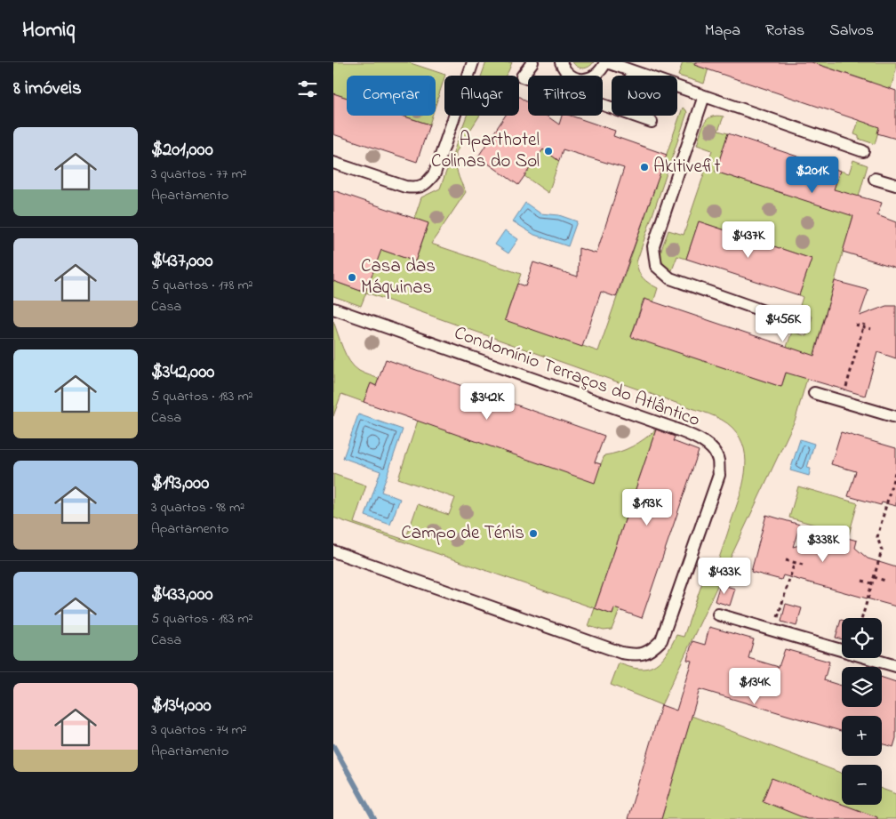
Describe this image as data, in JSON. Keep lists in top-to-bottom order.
{
  "streets": {
    "lane": ["Condomínio Terraços do Atlântico"]
  },
  "places": [
    "Aparthotel Colinas do Sol",
    "Akitivefit",
    "Casa das Máquinas",
    "Campo de Ténis"
  ],
  "page": {
    "header": "Homiq",
    "nav": ["Mapa", "Rotas", "Salvos"],
    "heading": "8 imóveis",
    "chip": [
      "Comprar",
      "Alugar",
      "Filtros",
      "Novo"
    ],
    "list": [
      {
        "name": "$201,000",
        "note": "3 quartos · 77 m² · Apartamento"
      },
      {
        "name": "$437,000",
        "note": "5 quartos · 178 m² · Casa"
      },
      {
        "name": "$342,000",
        "note": "5 quartos · 183 m² · Casa"
      },
      {
        "name": "$193,000",
        "note": "3 quartos · 98 m² · Apartamento"
      },
      {
        "name": "$433,000",
        "note": "5 quartos · 183 m² · Casa"
      },
      {
        "name": "$134,000",
        "note": "3 quartos · 74 m² · Apartamento"
      }
    ],
    "price": [
      "$201K",
      "$437K",
      "$456K",
      "$342K",
      "$193K",
      "$338K",
      "$433K",
      "$134K"
    ],
    "map_buttons": ["+", "−"]
  }
}
